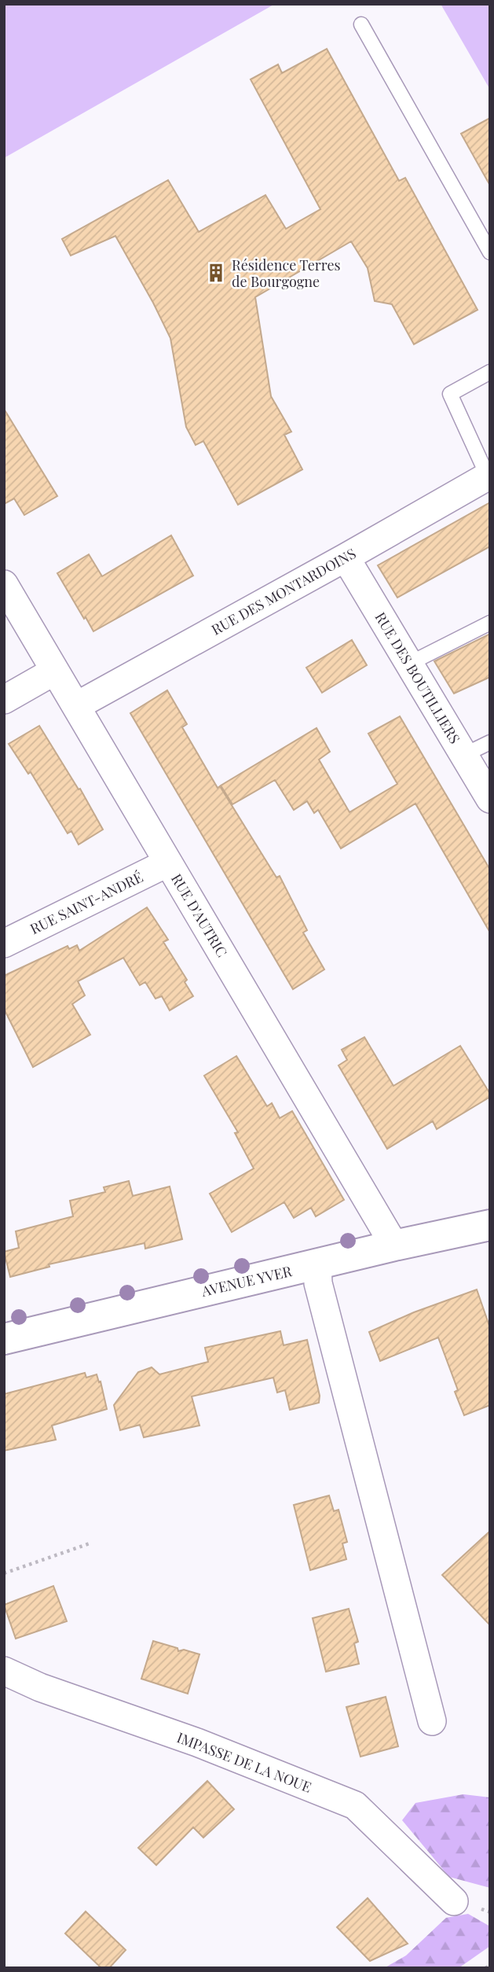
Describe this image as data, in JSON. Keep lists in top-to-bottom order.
{
  "streets": {
    "main road": ["AVENUE YVER"],
    "street": [
      "RUE DES MONTARDOINS",
      "RUE DES BOUTILLIERS",
      "RUE SAINT-ANDRÉ",
      "RUE D'AUTRIC",
      "IMPASSE DE LA NOUE"
    ]
  },
  "crossings": [
    ["RUE DES MONTARDOINS", "RUE DES BOUTILLIERS"],
    ["RUE DES MONTARDOINS", "RUE D'AUTRIC"],
    ["RUE SAINT-ANDRÉ", "RUE D'AUTRIC"],
    ["RUE D'AUTRIC", "AVENUE YVER"]
  ],
  "places": {
    "building": ["Résidence Terres de Bourgogne"]
  }
}
